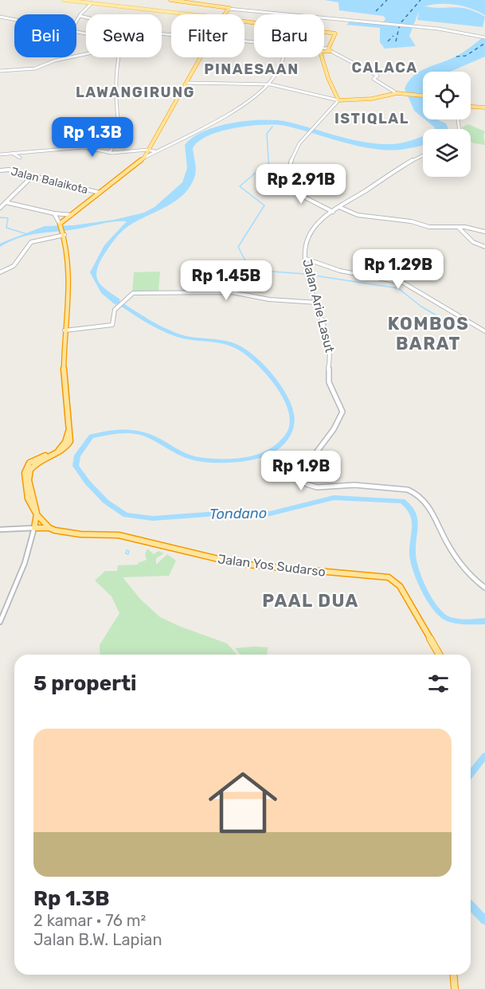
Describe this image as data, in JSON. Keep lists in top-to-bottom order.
{
  "streets": {
    "highway": ["Jalan Yos Sudarso"],
    "main road": ["Jalan Balaikota", "Jalan Arie Lasut"]
  },
  "districts": [
    "CALACA",
    "PINAESAAN",
    "LAWANGIRUNG",
    "ISTIQLAL",
    "KOMBOS BARAT",
    "PAAL DUA"
  ],
  "water": ["Tondano"],
  "page": {
    "chip": [
      "Beli",
      "Sewa",
      "Filter",
      "Baru"
    ],
    "price": [
      "Rp 1.3B",
      "Rp 2.91B",
      "Rp 1.29B",
      "Rp 1.45B",
      "Rp 1.9B"
    ],
    "heading": "5 properti",
    "list": [
      {
        "name": "Rp 1.3B",
        "note": "2 kamar · 76 m² · Jalan B.W. Lapian"
      }
    ]
  }
}
